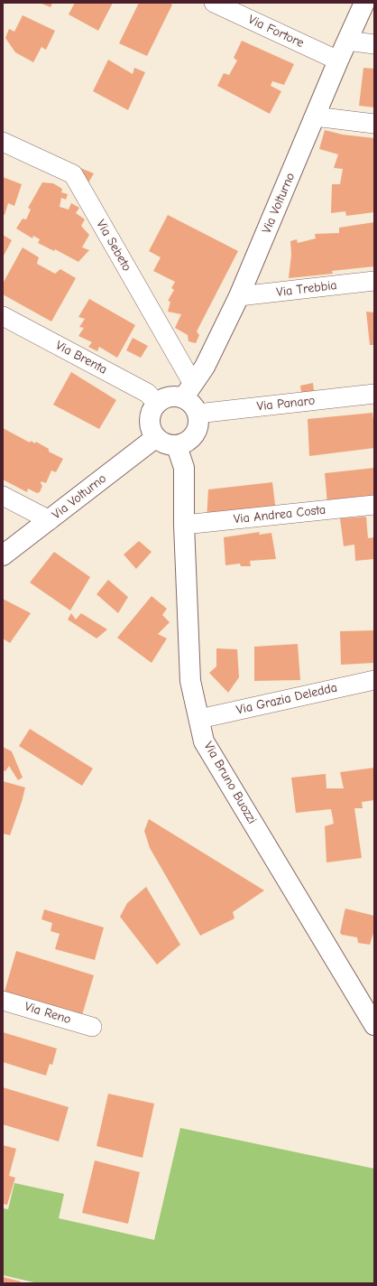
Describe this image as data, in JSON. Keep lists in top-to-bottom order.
{
  "streets": {
    "street": [
      "Via Fortore",
      "Via Volturno",
      "Via Sebeto",
      "Via Trebbia",
      "Via Brenta",
      "Via Panaro",
      "Via Andrea Costa",
      "Via Grazia Deledda",
      "Via Bruno Buozzi",
      "Via Reno"
    ]
  },
  "crossings": [
    ["Via Fortore", "Via Volturno"],
    ["Via Volturno", "Via Sebeto"],
    ["Via Volturno", "Via Trebbia"],
    ["Via Volturno", "Via Brenta"],
    ["Via Volturno", "Via Panaro"],
    ["Via Volturno", "Via Bruno Buozzi"],
    ["Via Sebeto", "Via Brenta"],
    ["Via Sebeto", "Via Panaro"],
    ["Via Sebeto", "Via Bruno Buozzi"],
    ["Via Brenta", "Via Panaro"],
    ["Via Brenta", "Via Bruno Buozzi"],
    ["Via Panaro", "Via Bruno Buozzi"],
    ["Via Andrea Costa", "Via Bruno Buozzi"],
    ["Via Grazia Deledda", "Via Bruno Buozzi"]
  ]
}
